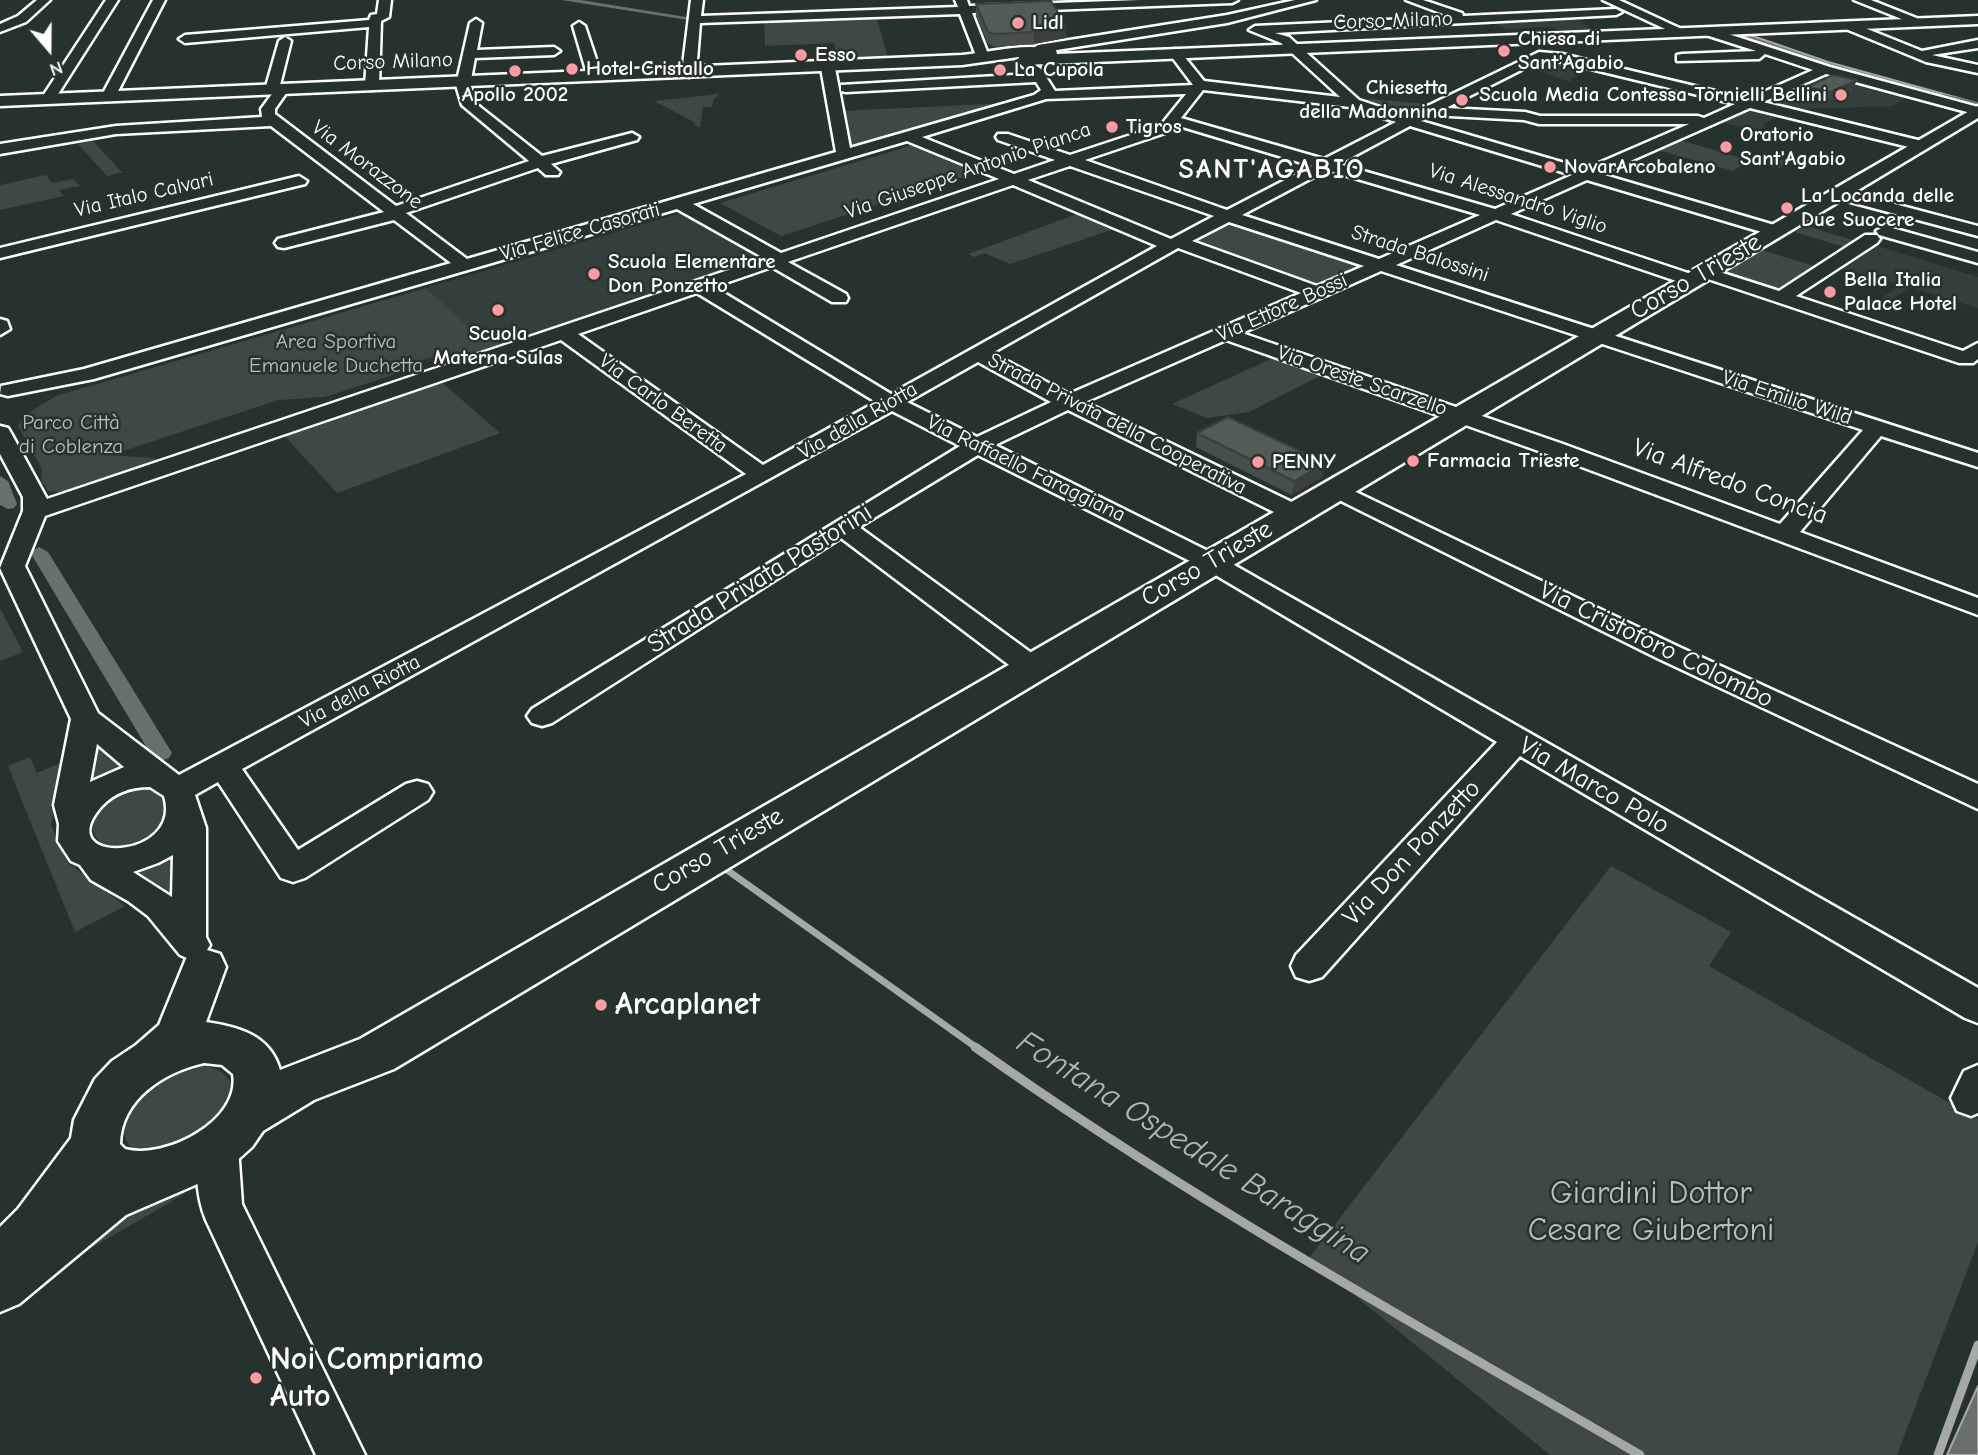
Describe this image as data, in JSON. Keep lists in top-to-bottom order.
{
  "streets": {
    "main road": ["Corso Milano", "Corso Trieste"],
    "street": [
      "Via Morazzone",
      "Via Giuseppe Antonio Pianca",
      "Via Italo Calvari",
      "Via Alessandro Viglio",
      "Via Felice Casorati",
      "Strada Balossini",
      "Via Ettore Bossi",
      "Via Oreste Scarzello",
      "Via Emilio Wild",
      "Via Carlo Beretta",
      "Via della Riotta",
      "Strada Privata della Cooperativa",
      "Via Raffaello Faraggiana",
      "Via Alfredo Concia",
      "Strada Privata Pastorini",
      "Via Cristoforo Colombo",
      "Via Marco Polo",
      "Via Don Ponzetto"
    ]
  },
  "crossings": [
    ["Corso Milano", "Via Morazzone"],
    ["Via Morazzone", "Via Italo Calvari"],
    ["Via Morazzone", "Via Felice Casorati"],
    ["Via Giuseppe Antonio Pianca", "Via Alessandro Viglio"],
    ["Via Giuseppe Antonio Pianca", "Strada Balossini"],
    ["Via Giuseppe Antonio Pianca", "Via Carlo Beretta"],
    ["Via Giuseppe Antonio Pianca", "Via Raffaello Faraggiana"],
    ["Via Alessandro Viglio", "Corso Trieste"],
    ["Via Alessandro Viglio", "Via Ettore Bossi"],
    ["Via Alessandro Viglio", "Via della Riotta"],
    ["Strada Balossini", "Corso Trieste"],
    ["Strada Balossini", "Via Ettore Bossi"],
    ["Strada Balossini", "Via Emilio Wild"],
    ["Strada Balossini", "Via della Riotta"],
    ["Corso Trieste", "Via Oreste Scarzello"],
    ["Corso Trieste", "Via Emilio Wild"],
    ["Corso Trieste", "Strada Privata della Cooperativa"],
    ["Corso Trieste", "Via Raffaello Faraggiana"],
    ["Corso Trieste", "Via Alfredo Concia"],
    ["Corso Trieste", "Via Cristoforo Colombo"],
    ["Corso Trieste", "Via Marco Polo"],
    ["Via Ettore Bossi", "Via Oreste Scarzello"],
    ["Via Ettore Bossi", "Strada Privata della Cooperativa"],
    ["Via Ettore Bossi", "Via Raffaello Faraggiana"],
    ["Via Ettore Bossi", "Strada Privata Pastorini"],
    ["Via Oreste Scarzello", "Via Alfredo Concia"],
    ["Via Carlo Beretta", "Via della Riotta"],
    ["Via della Riotta", "Strada Privata della Cooperativa"],
    ["Via della Riotta", "Via Raffaello Faraggiana"],
    ["Via Raffaello Faraggiana", "Strada Privata Pastorini"],
    ["Via Raffaello Faraggiana", "Via Marco Polo"],
    ["Via Marco Polo", "Via Don Ponzetto"]
  ],
  "districts": ["SANT'AGABIO"],
  "water": ["Fontana Ospedale Baraggina"],
  "parks": ["Area Sportiva Emanuele Duchetta", "Parco Città di Coblenza", "Giardini Dottor Cesare Giubertoni"],
  "places": [
    "Lidl",
    "Chiesa di Sant'Agabio",
    "Esso",
    "Hotel Cristallo",
    "La Cupola",
    "Apollo 2002",
    "Scuola Media Contessa Tornielli Bellini",
    "Chiesetta della Madonnina",
    "Tigros",
    "Oratorio Sant'Agabio",
    "NovarArcobaleno",
    "La Locanda delle Due Suocere",
    "Scuola Elementare Don Ponzetto",
    "Bella Italia Palace Hotel",
    "Scuola Materna Sulas",
    "Farmacia Trieste",
    "PENNY",
    "Arcaplanet",
    "Noi Compriamo Auto"
  ],
  "north": "bottom"
}
